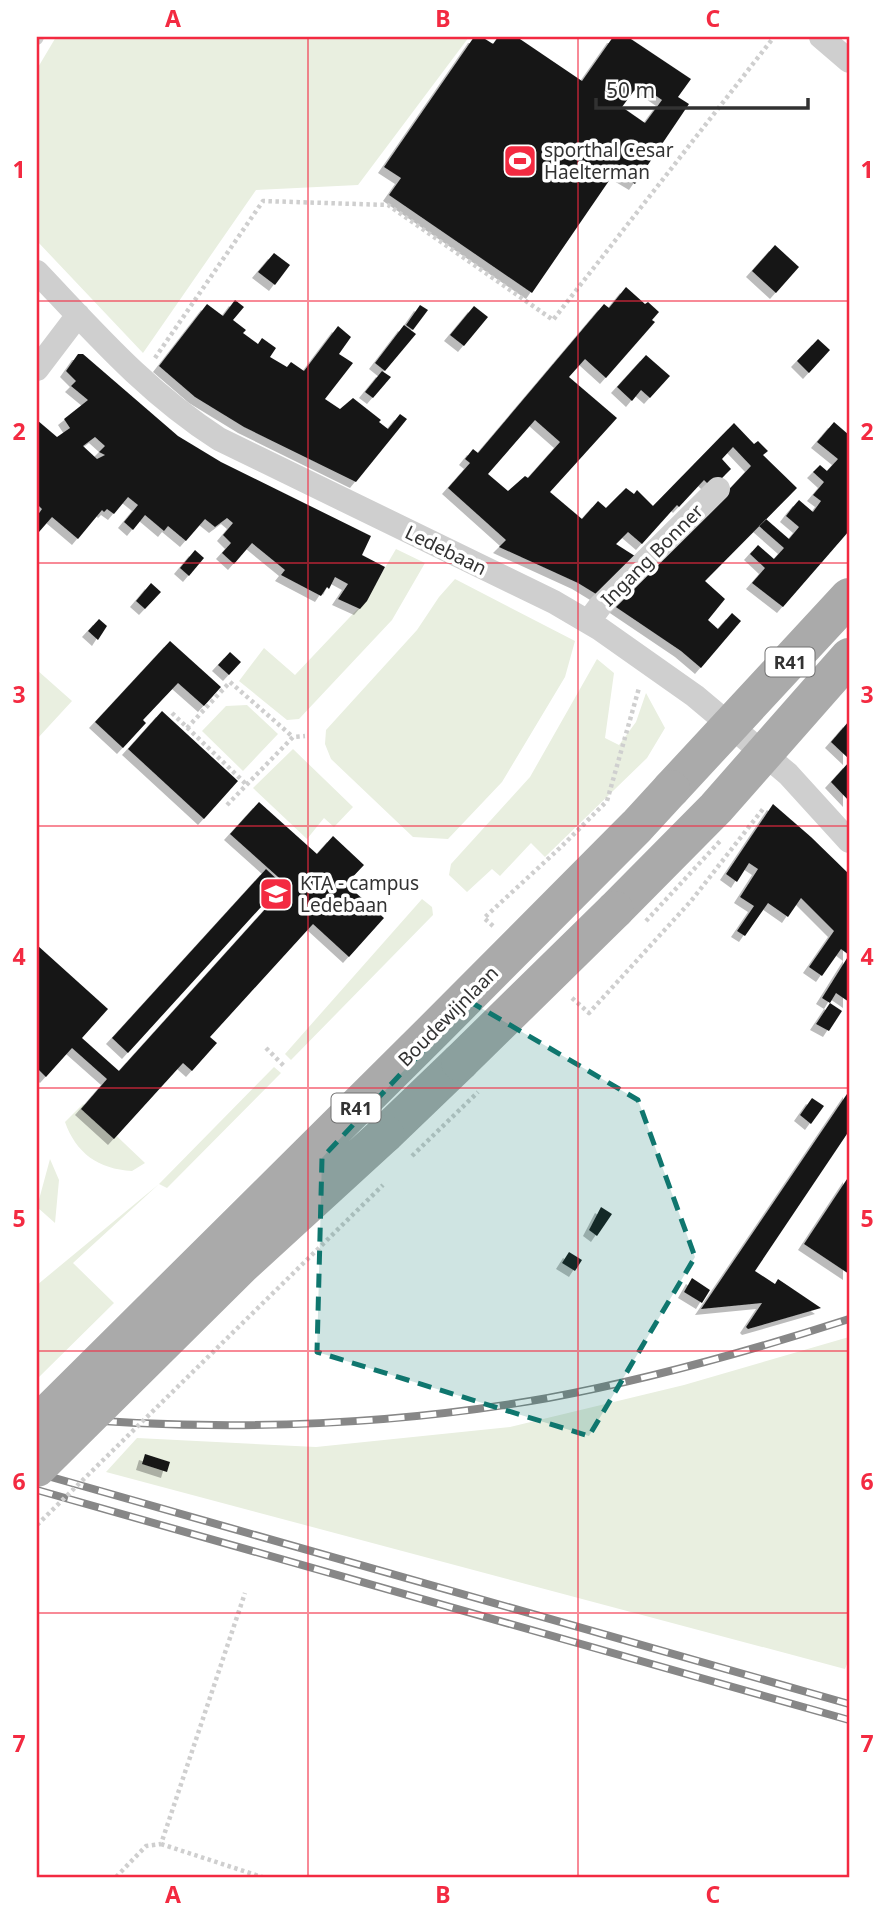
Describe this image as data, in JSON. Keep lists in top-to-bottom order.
{
  "streets": {
    "main road": ["R41", "Boudewijnlaan"],
    "street": ["Ledebaan", "Ingang Bonner"]
  },
  "crossings": [
    ["Ledebaan", "Ingang Bonner"],
    ["Ledebaan", "R41"],
    ["Ledebaan", "Boudewijnlaan"]
  ],
  "places": {
    "sports": ["sporthal Cesar Haelterman"],
    "school or university": ["KTA - campus Ledebaan"]
  },
  "scale_bar": "50 m",
  "grid": {
    "columns": ["A", "B", "C"],
    "rows": [
      "1",
      "2",
      "3",
      "4",
      "5",
      "6",
      "7"
    ]
  }
}
